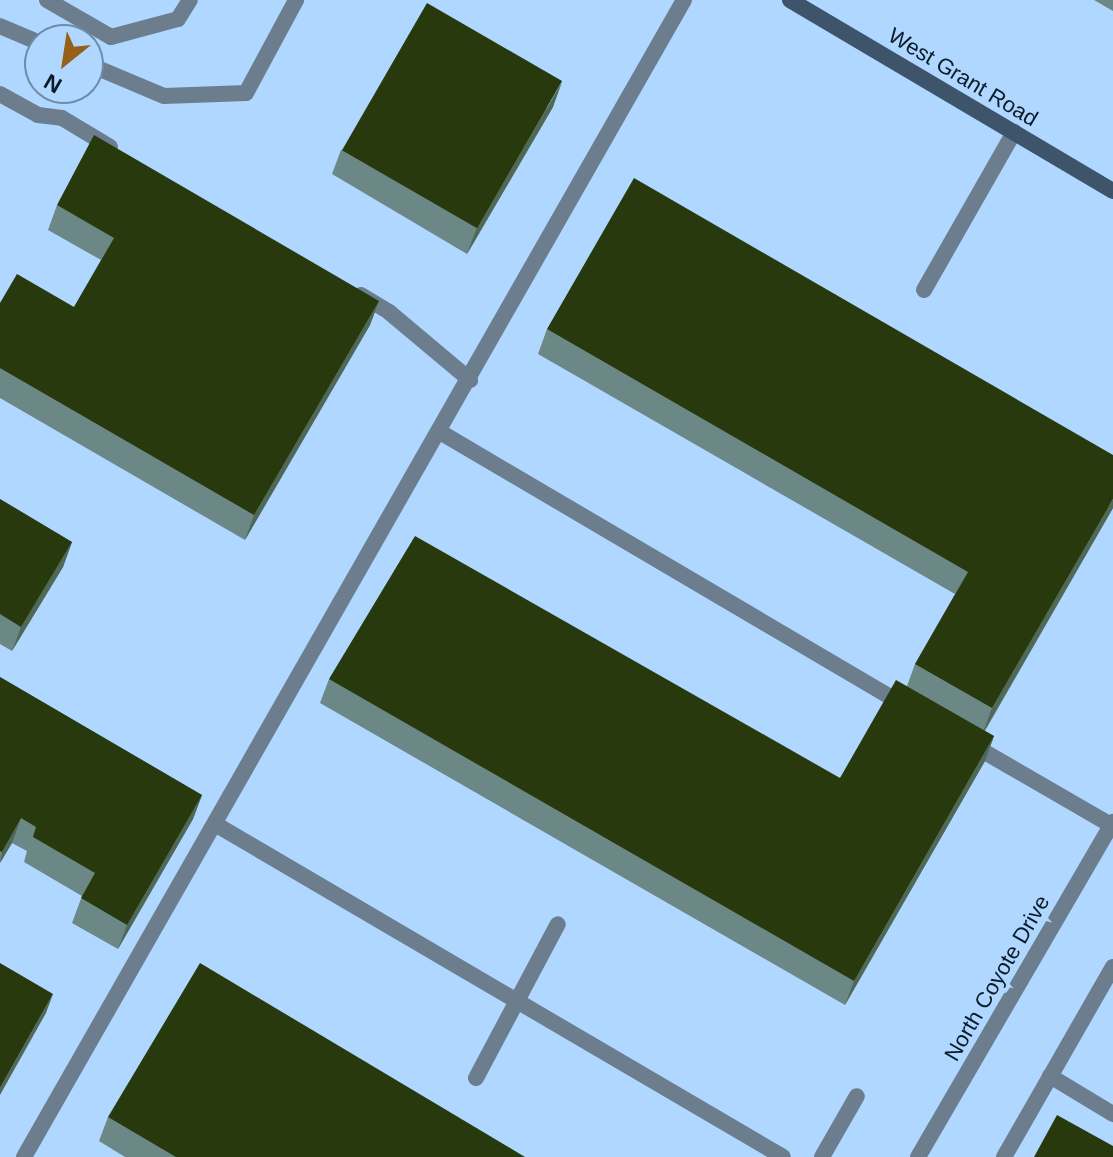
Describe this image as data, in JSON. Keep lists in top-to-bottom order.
{
  "streets": {
    "main road": ["West Grant Road"],
    "street": ["North Coyote Drive"]
  },
  "north": "bottom left"
}
